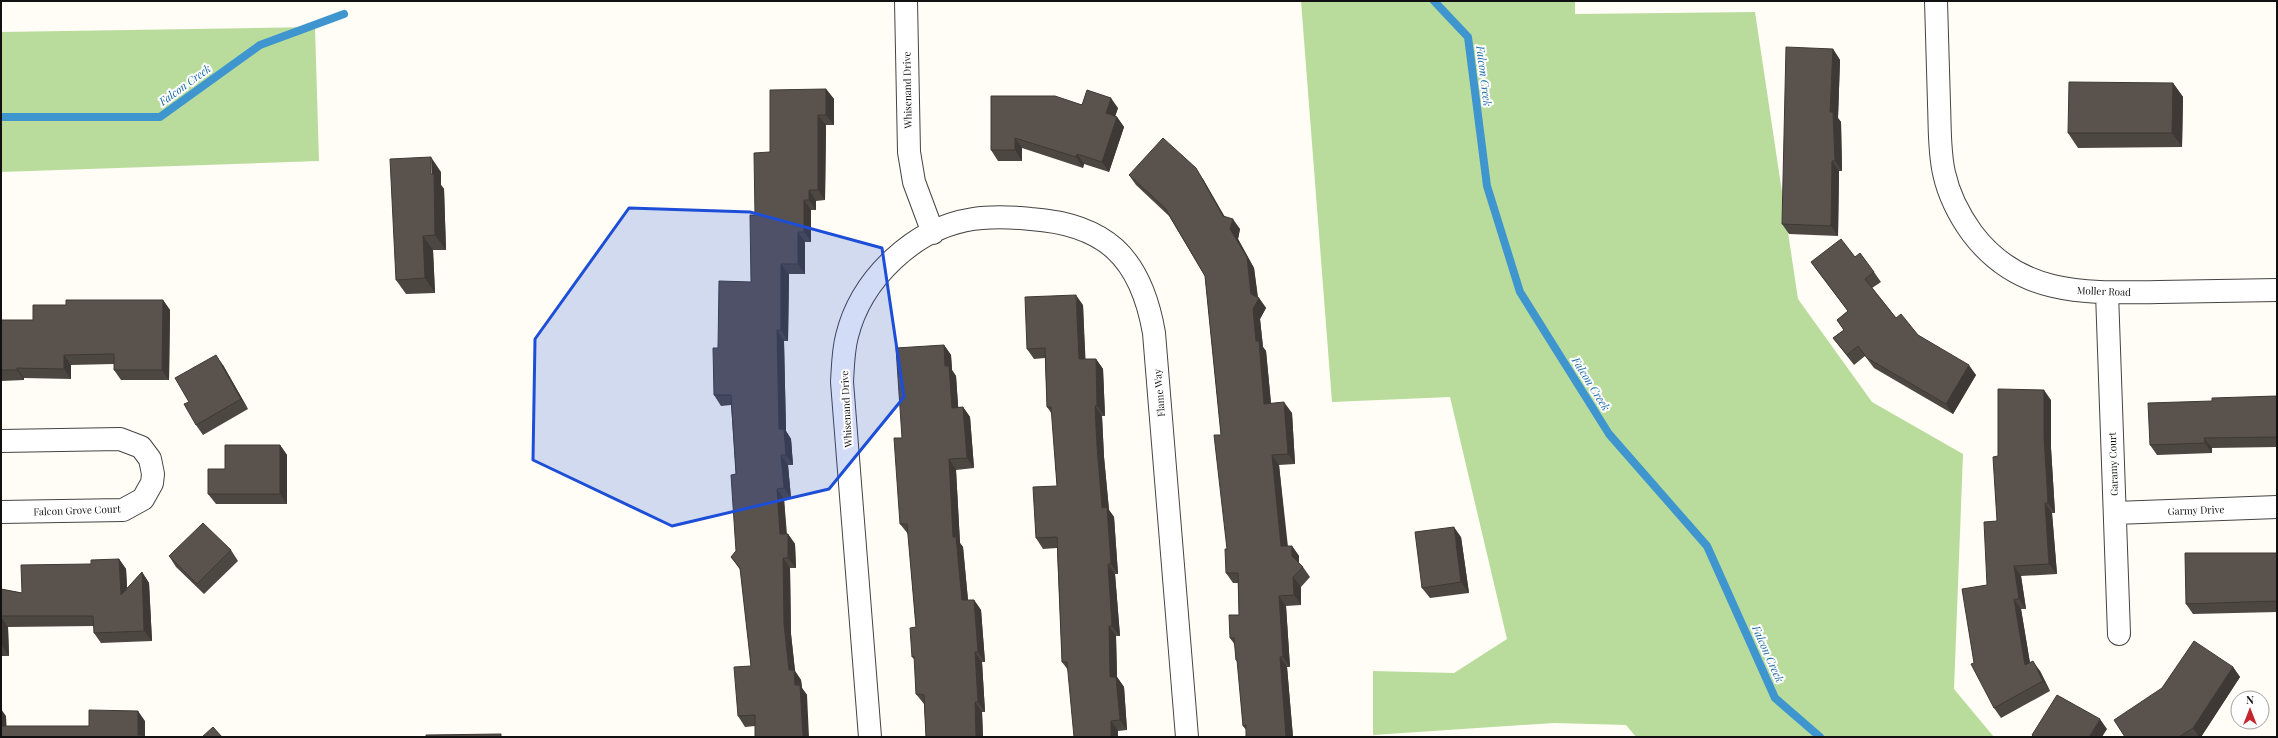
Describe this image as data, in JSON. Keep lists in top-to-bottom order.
{
  "streets": {
    "street": [
      "Whisenand Drive",
      "Moller Road",
      "Flame Way",
      "Garamy Court",
      "Falcon Grove Court",
      "Garmy Drive"
    ]
  },
  "crossings": [
    ["Whisenand Drive", "Flame Way"],
    ["Moller Road", "Garamy Court"],
    ["Garamy Court", "Garmy Drive"]
  ],
  "water": ["Falcon Creek"],
  "north": "top"
}
